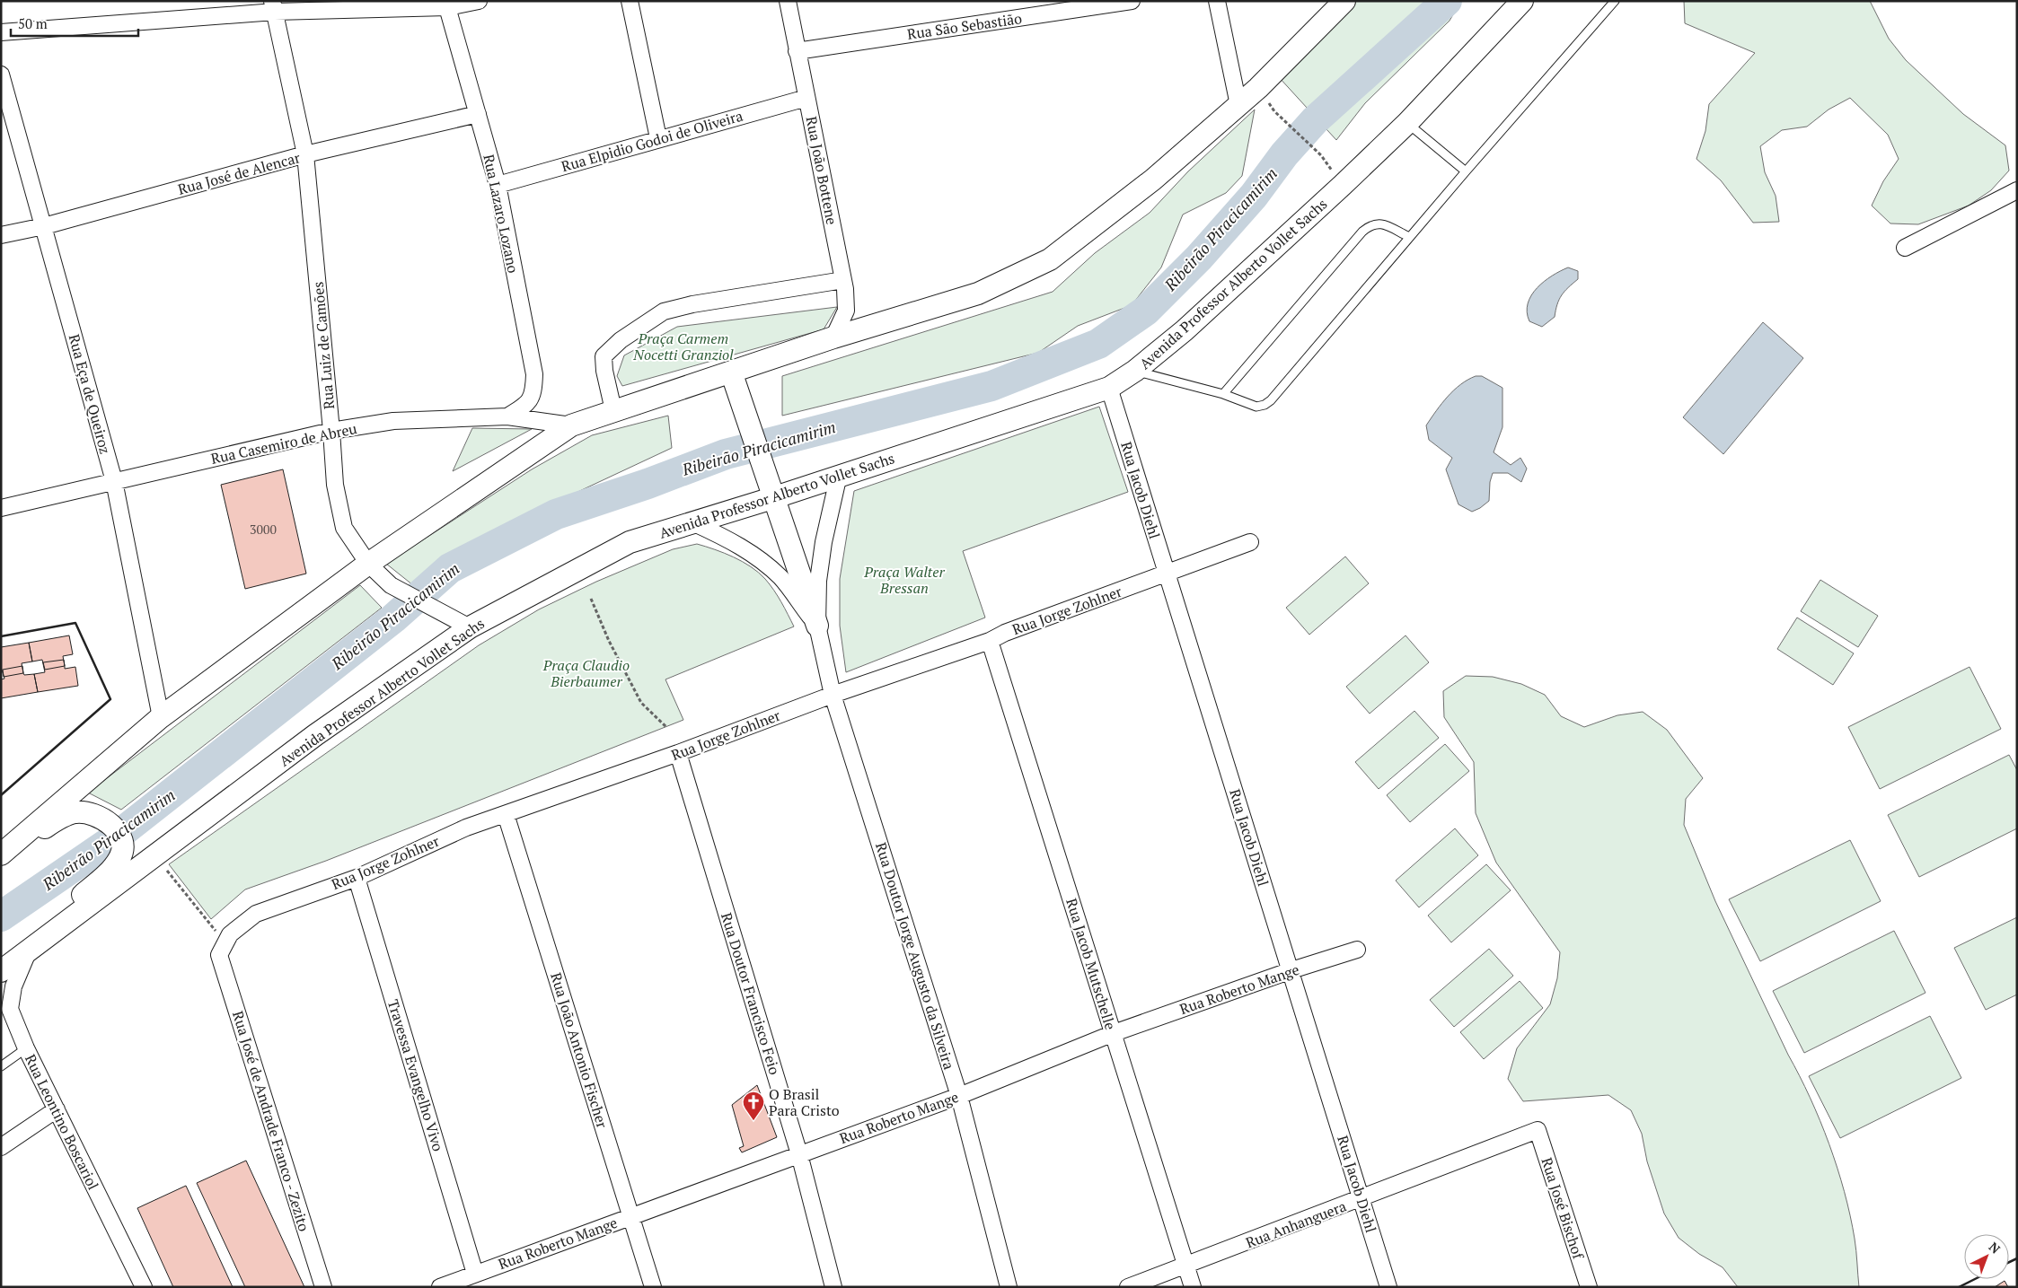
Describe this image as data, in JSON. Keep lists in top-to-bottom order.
{
  "streets": {
    "main road": ["Avenida Professor Alberto Vollet Sachs"],
    "street": [
      "Rua São Sebastião",
      "Rua Elpidio Godoi de Oliveira",
      "Rua João Bottene",
      "Rua José de Alencar",
      "Rua Lazaro Lozano",
      "Rua Luiz de Camões",
      "Rua Eça de Queiroz",
      "Rua Casemiro de Abreu",
      "Rua Jacob Diehl",
      "Rua Jorge Zohlner",
      "Rua Doutor Jorge Augusto da Silveira",
      "Rua Jacob Mutschelle",
      "Rua Roberto Mange",
      "Rua Doutor Francisco Feio",
      "Rua João Antonio Fischer",
      "Travessa Evangelho Vivo",
      "Rua José de Andrade Franco - Zezito",
      "Rua Leontino Boscariol",
      "Rua José Bischof",
      "Rua Anhanguera"
    ]
  },
  "crossings": [
    ["Rua São Sebastião", "Rua João Bottene"],
    ["Rua Elpidio Godoi de Oliveira", "Rua João Bottene"],
    ["Rua Elpidio Godoi de Oliveira", "Rua Lazaro Lozano"],
    ["Rua José de Alencar", "Rua Lazaro Lozano"],
    ["Rua José de Alencar", "Rua Luiz de Camões"],
    ["Rua José de Alencar", "Rua Eça de Queiroz"],
    ["Rua Lazaro Lozano", "Rua Casemiro de Abreu"],
    ["Avenida Professor Alberto Vollet Sachs", "Rua Luiz de Camões"],
    ["Avenida Professor Alberto Vollet Sachs", "Rua Jacob Diehl"],
    ["Avenida Professor Alberto Vollet Sachs", "Rua Doutor Jorge Augusto da Silveira"],
    ["Avenida Professor Alberto Vollet Sachs", "Rua Leontino Boscariol"],
    ["Rua Luiz de Camões", "Rua Casemiro de Abreu"],
    ["Rua Eça de Queiroz", "Rua Casemiro de Abreu"],
    ["Rua Jacob Diehl", "Rua Jorge Zohlner"],
    ["Rua Jacob Diehl", "Rua Roberto Mange"],
    ["Rua Jacob Diehl", "Rua Anhanguera"],
    ["Rua Jorge Zohlner", "Rua Doutor Jorge Augusto da Silveira"],
    ["Rua Jorge Zohlner", "Rua Jacob Mutschelle"],
    ["Rua Jorge Zohlner", "Rua Doutor Francisco Feio"],
    ["Rua Jorge Zohlner", "Rua João Antonio Fischer"],
    ["Rua Jorge Zohlner", "Travessa Evangelho Vivo"],
    ["Rua Jorge Zohlner", "Rua José de Andrade Franco - Zezito"],
    ["Rua Doutor Jorge Augusto da Silveira", "Rua Roberto Mange"],
    ["Rua Jacob Mutschelle", "Rua Roberto Mange"],
    ["Rua Jacob Mutschelle", "Rua Anhanguera"],
    ["Rua Roberto Mange", "Rua Doutor Francisco Feio"],
    ["Rua Roberto Mange", "Rua João Antonio Fischer"],
    ["Rua Roberto Mange", "Travessa Evangelho Vivo"],
    ["Rua José Bischof", "Rua Anhanguera"]
  ],
  "water": ["Ribeirão Piracicamirim"],
  "parks": ["Praça Carmem Nocetti Granziol", "Praça Walter Bressan", "Praça Claudio Bierbaumer"],
  "places": {
    "church": ["O Brasil Para Cristo"]
  },
  "house_numbers": ["3000"],
  "scale_bar": "50 m",
  "north": "top right"
}
